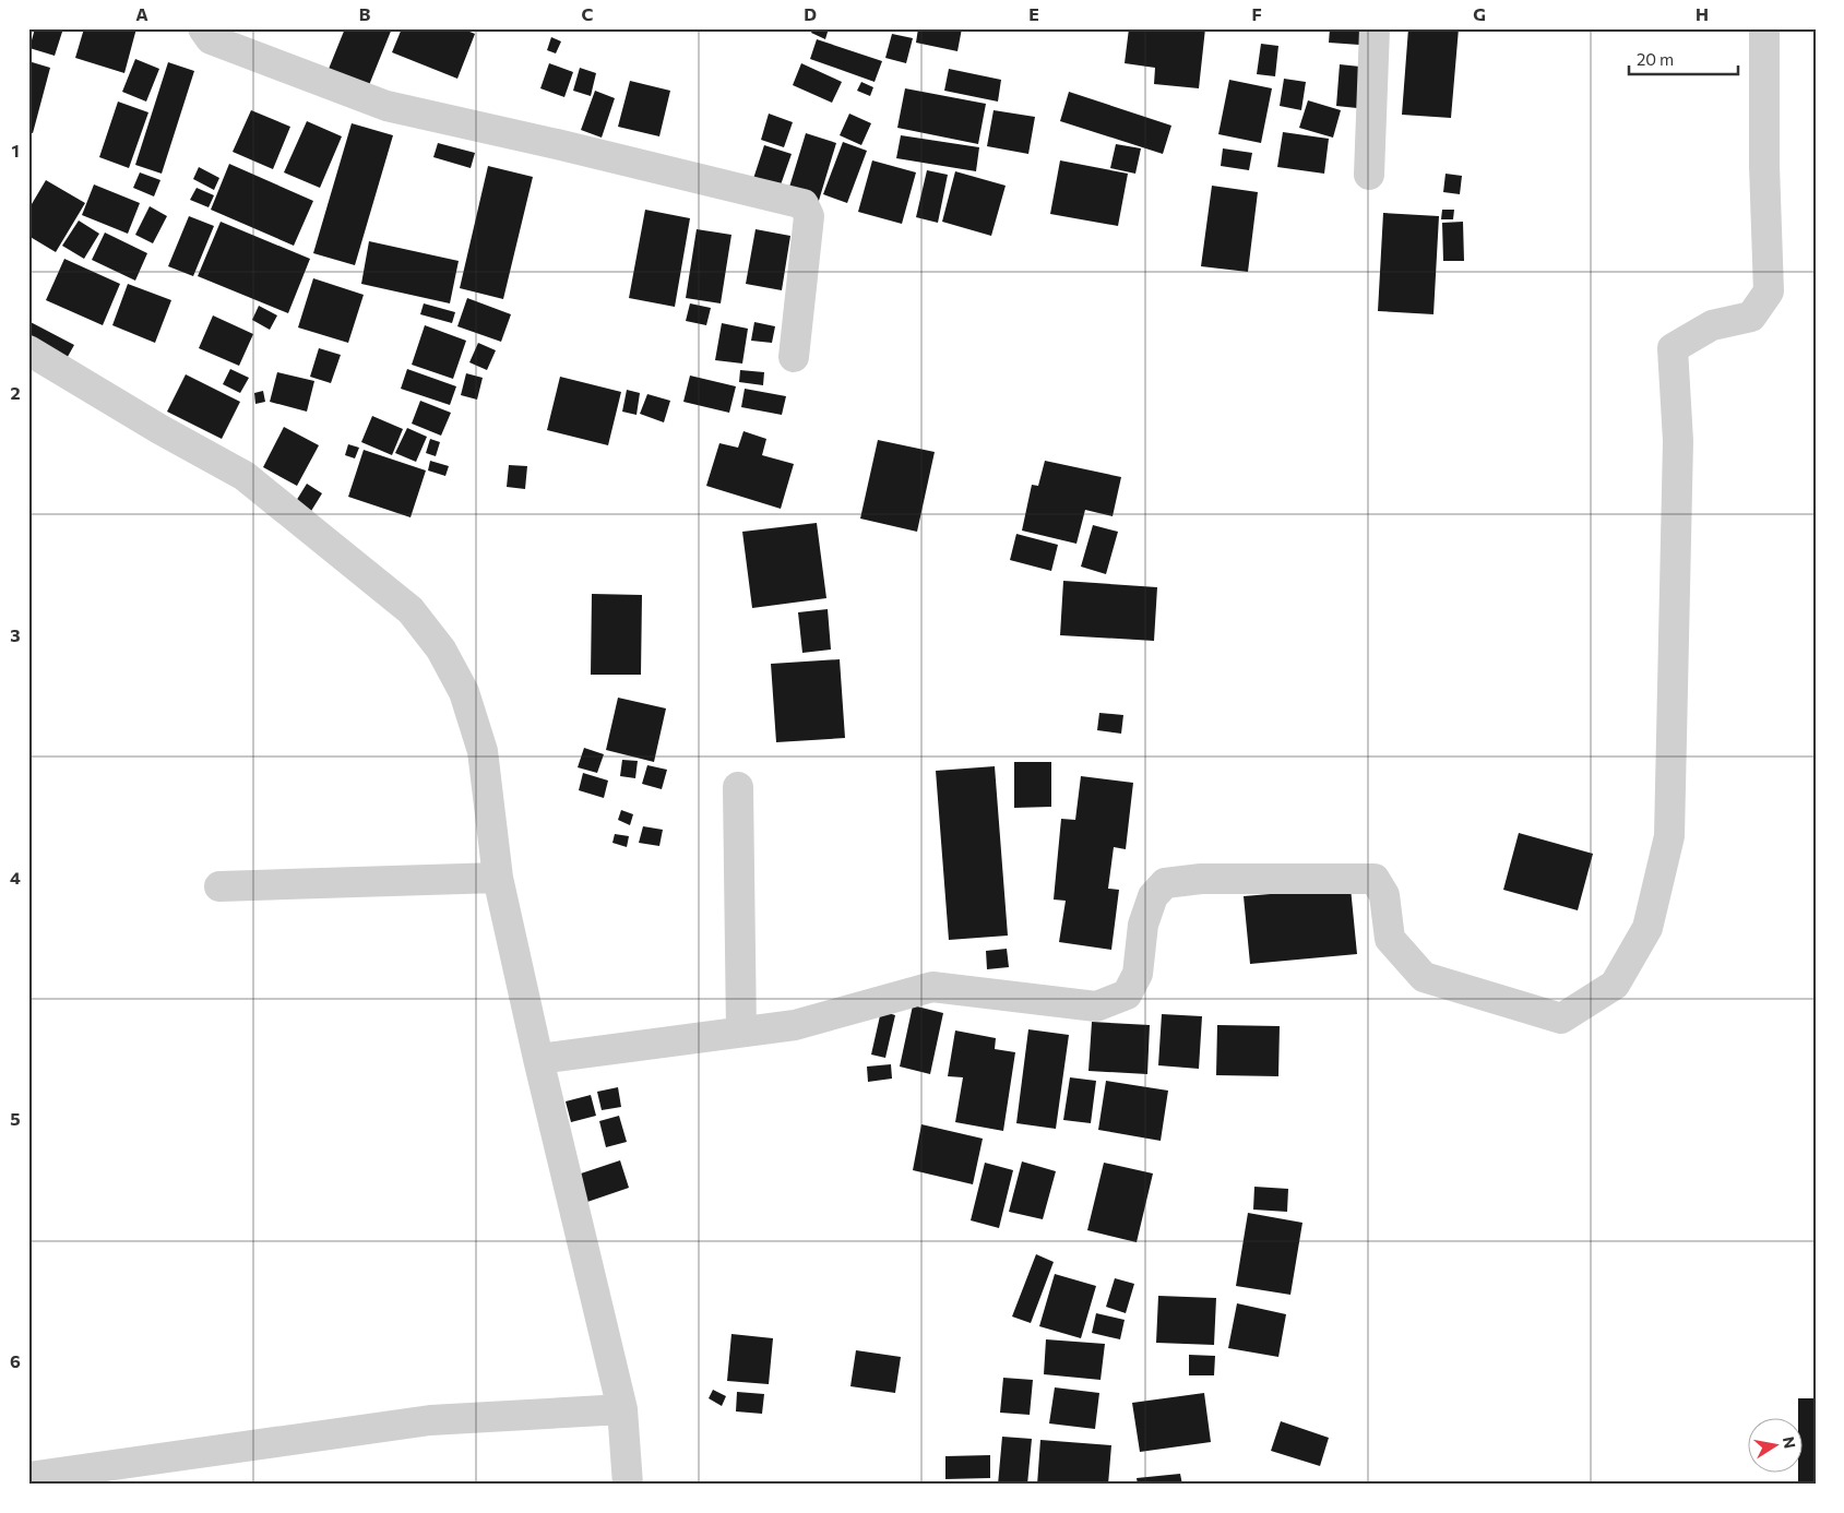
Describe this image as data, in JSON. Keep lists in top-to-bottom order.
{
  "scale_bar": "20 m",
  "north": "right",
  "grid": {
    "columns": [
      "A",
      "B",
      "C",
      "D",
      "E",
      "F",
      "G",
      "H"
    ],
    "rows": [
      "1",
      "2",
      "3",
      "4",
      "5",
      "6"
    ]
  }
}
